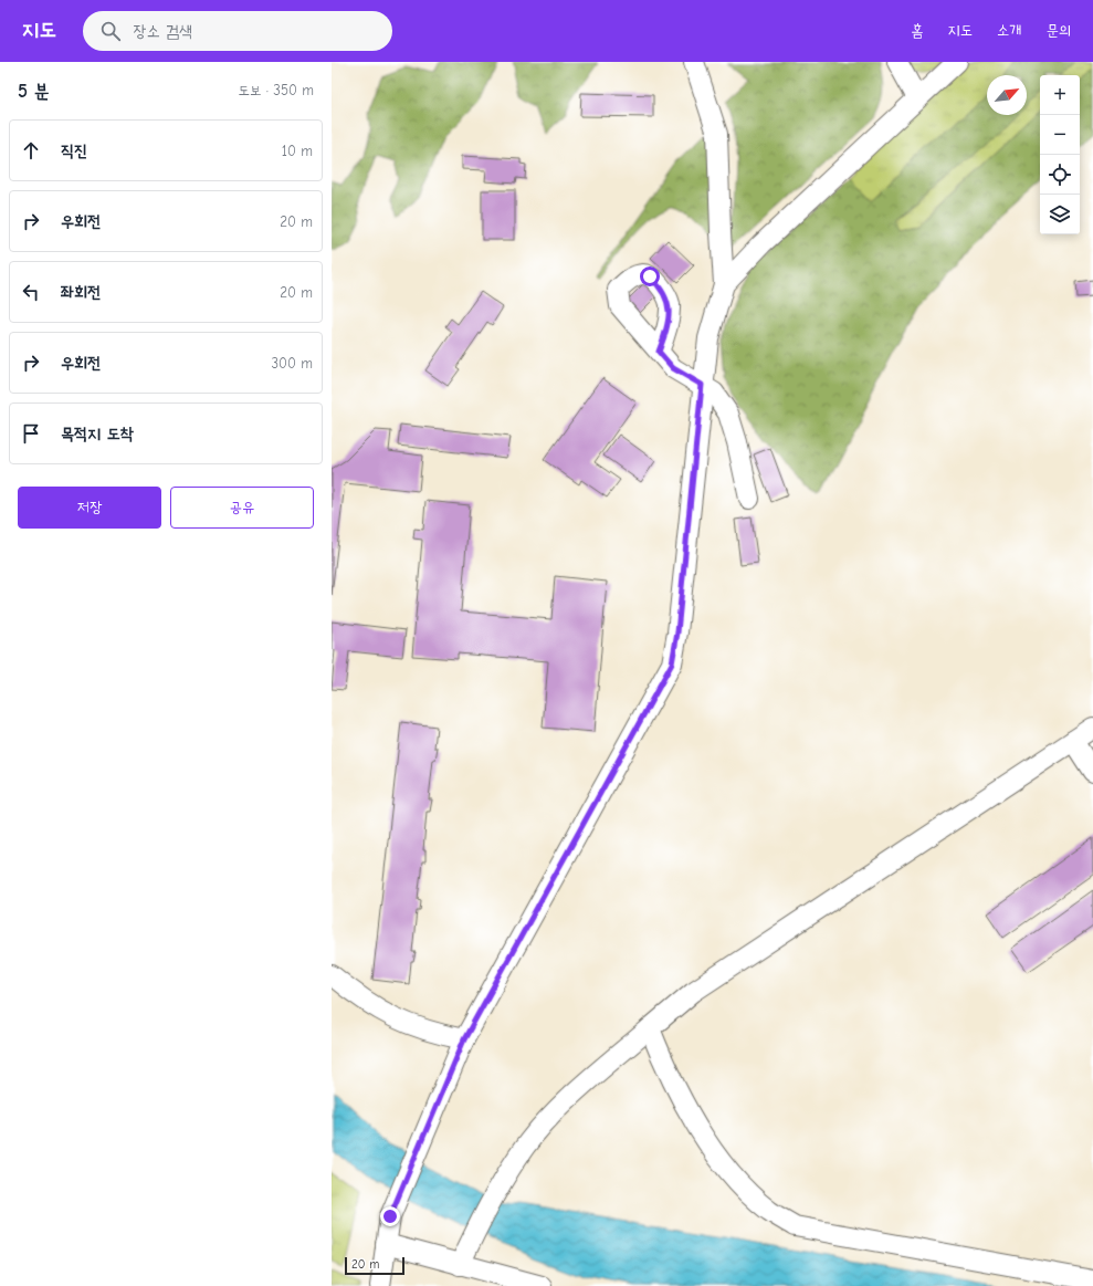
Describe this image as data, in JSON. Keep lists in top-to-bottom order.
{
  "scale_bar": "20 m",
  "north": "top right",
  "page": {
    "header": "지도",
    "search": "장소 검색",
    "nav": [
      "홈",
      "지도",
      "소개",
      "문의"
    ],
    "heading": ["5 분", "도보 · 350 m"],
    "map_buttons": ["+", "−"],
    "list": [
      ["직진", "10 m"],
      ["우회전", "20 m"],
      ["좌회전", "20 m"],
      ["우회전", "300 m"],
      "목적지 도착"
    ],
    "buttons": ["저장", "공유"],
    "scale": "20 m"
  }
}
